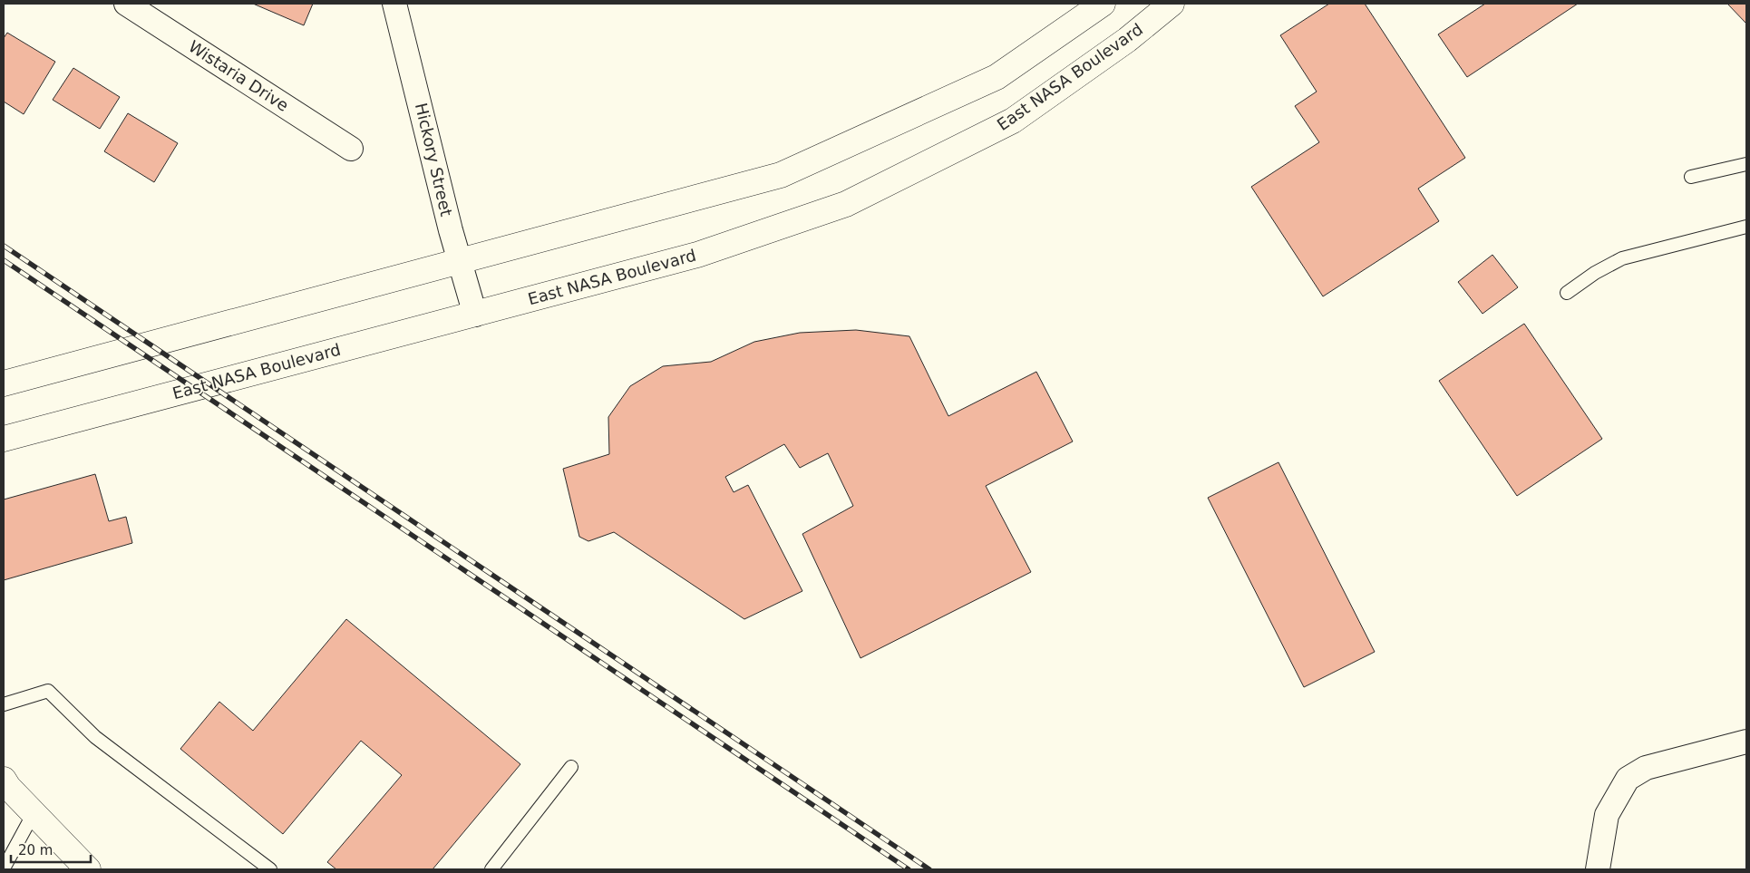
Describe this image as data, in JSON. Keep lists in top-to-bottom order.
{
  "streets": {
    "main road": ["East NASA Boulevard"],
    "street": ["Wistaria Drive", "Hickory Street"]
  },
  "crossings": [
    ["East NASA Boulevard", "Hickory Street"]
  ],
  "scale_bar": "20 m"
}
